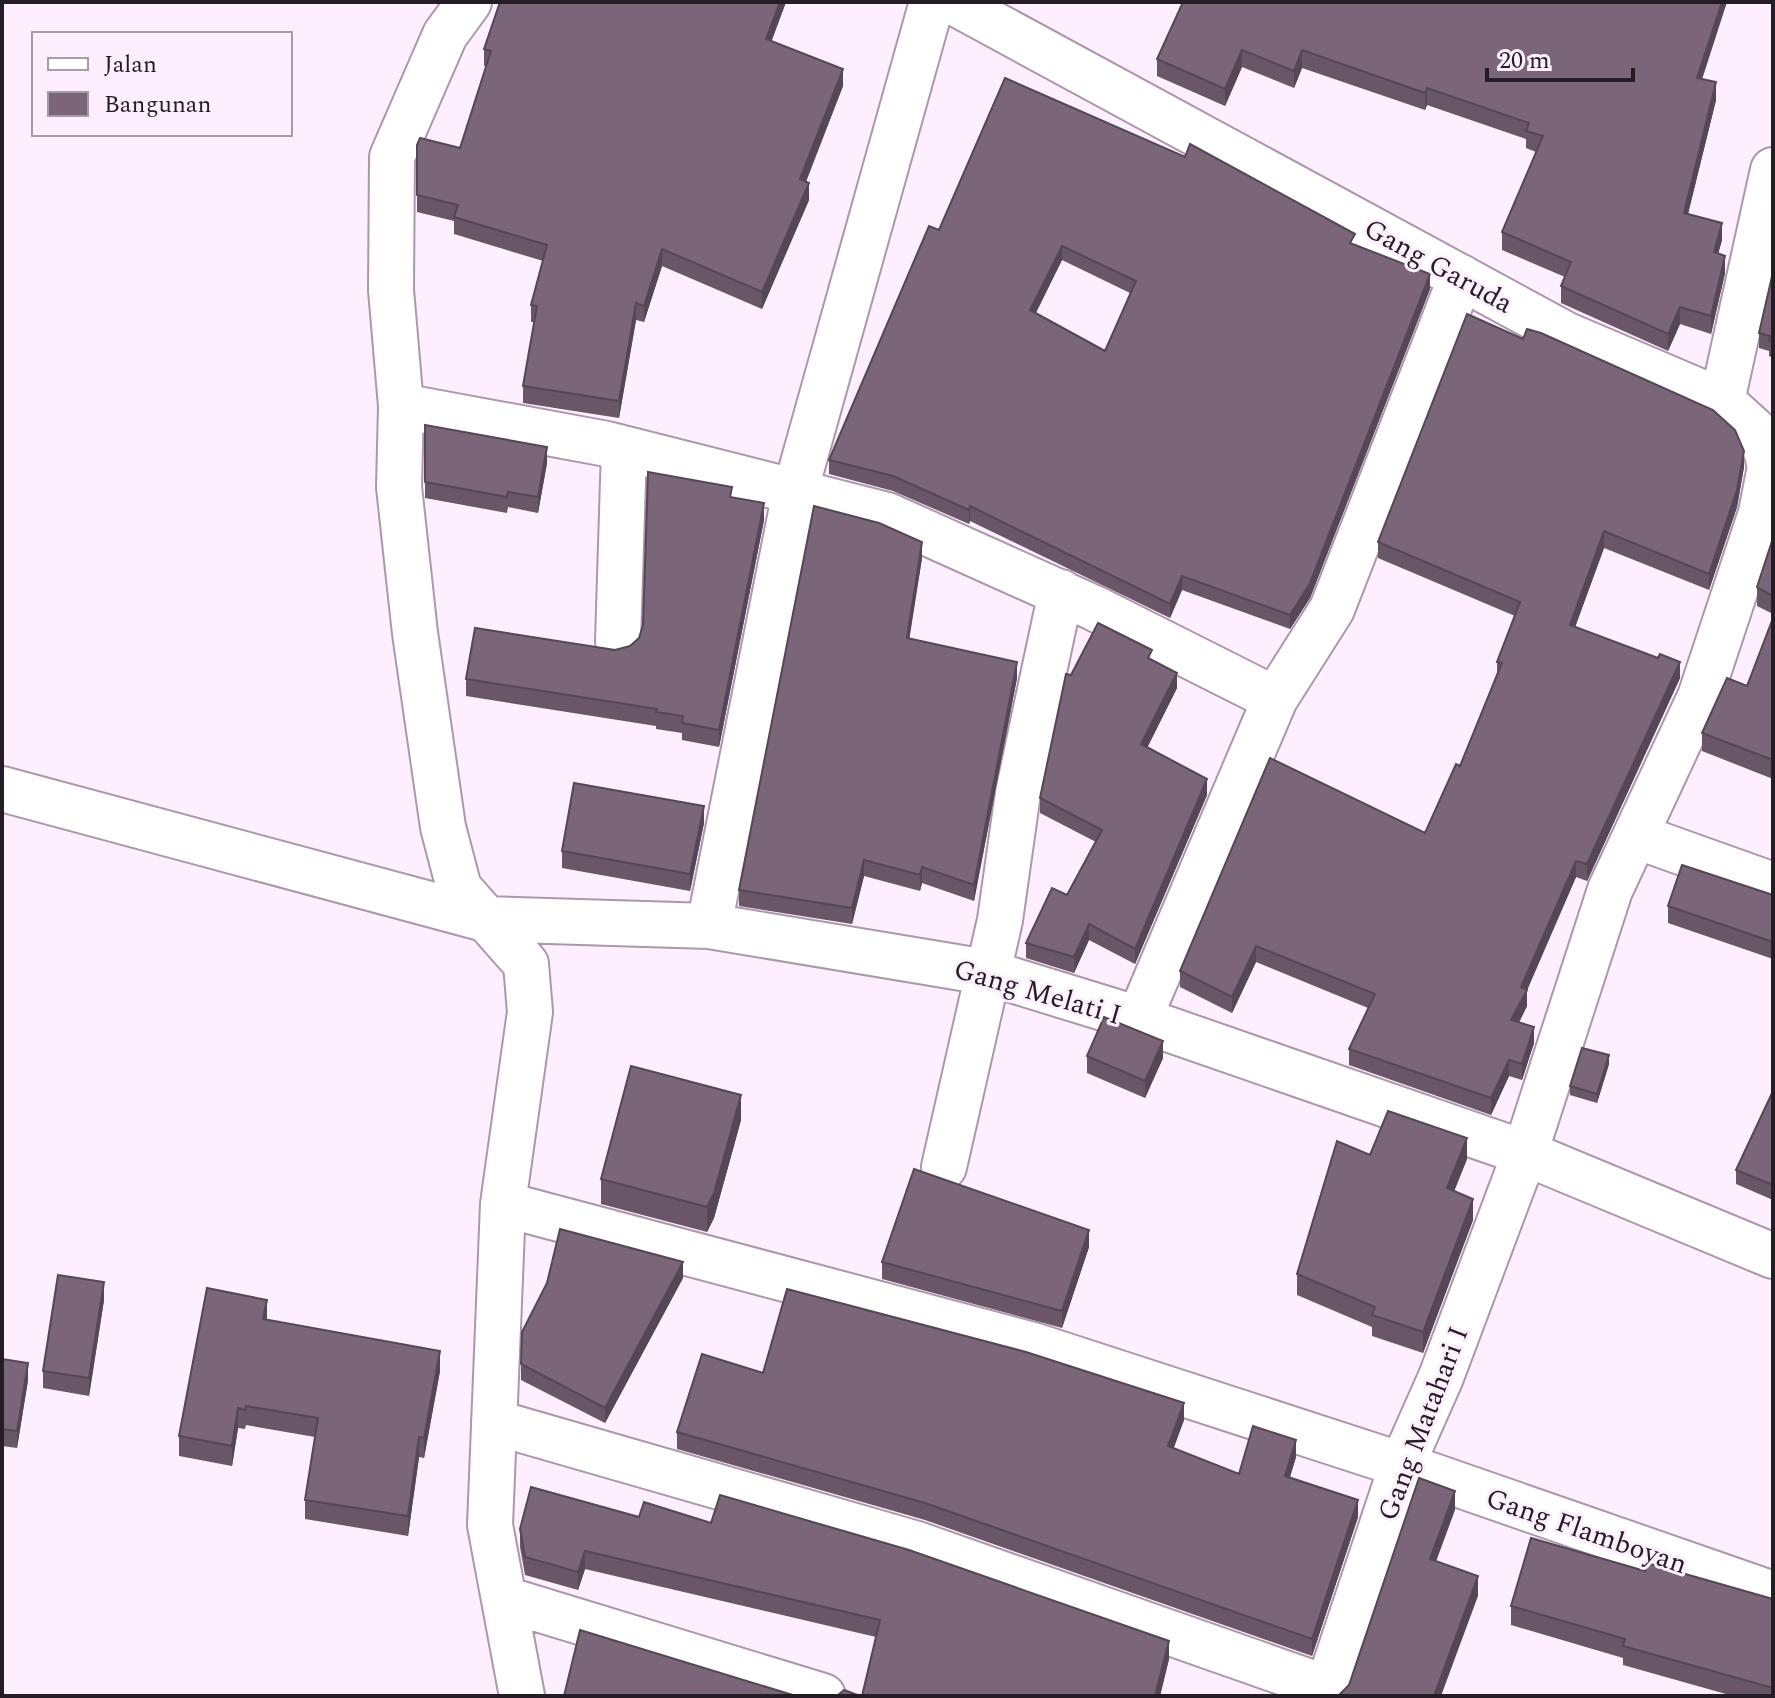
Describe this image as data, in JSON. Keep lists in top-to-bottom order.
{
  "streets": {
    "street": [
      "Gang Garuda",
      "Gang Melati I",
      "Gang Matahari I",
      "Gang Flamboyan"
    ]
  },
  "crossings": [
    ["Gang Garuda", "Gang Matahari I"],
    ["Gang Melati I", "Gang Matahari I"],
    ["Gang Matahari I", "Gang Flamboyan"]
  ],
  "legend": ["Jalan", "Bangunan"],
  "scale_bar": "20 m"
}
